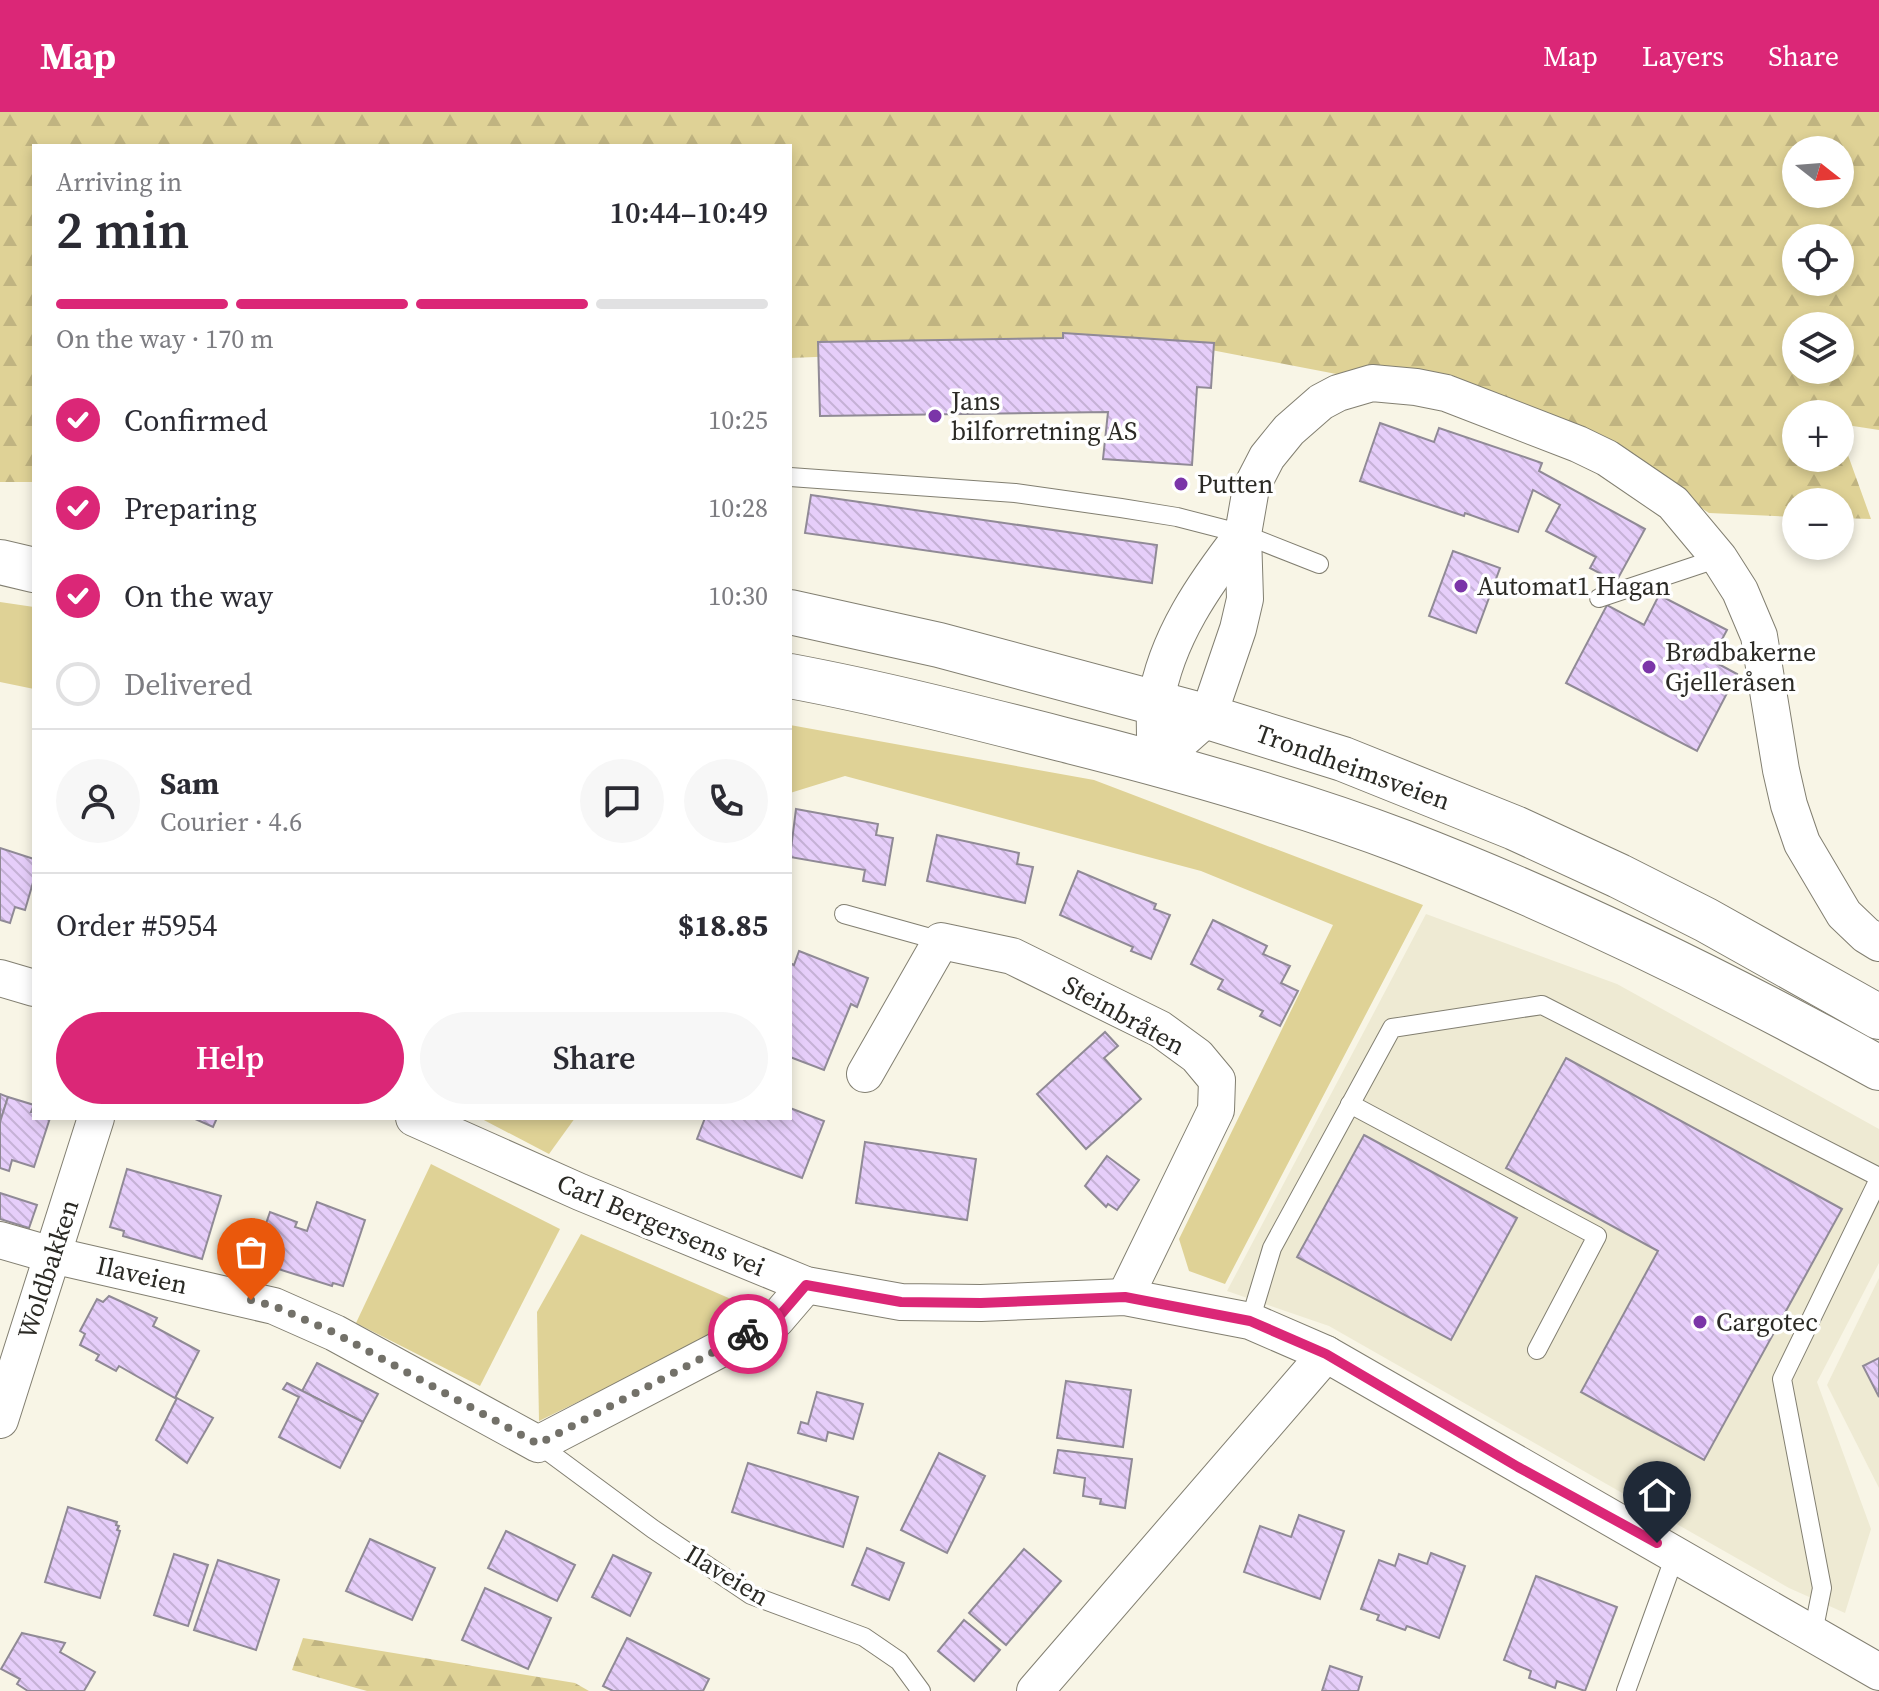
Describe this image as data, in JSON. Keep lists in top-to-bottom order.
{
  "streets": {
    "highway": ["Trondheimsveien"],
    "street": [
      "Steinbråten",
      "Carl Bergersens vei",
      "Woldbakken",
      "Ilaveien"
    ]
  },
  "crossings": [
    ["Steinbråten", "Carl Bergersens vei"],
    ["Woldbakken", "Ilaveien"]
  ],
  "places": [
    "Jans bilforretning AS",
    "Putten",
    "Automat1 Hagan",
    "Brødbakerne Gjelleråsen",
    "Cargotec"
  ],
  "north": "right",
  "page": {
    "header": "Map",
    "nav": ["Map", "Layers", "Share"],
    "map_buttons": ["+", "−"],
    "heading": ["2 min", "Arriving in", "10:44–10:49"],
    "panel": [
      "Sam",
      "Courier · 4.6",
      "Order #5954",
      "$18.85"
    ],
    "bar": "On the way · 170 m",
    "list": [
      ["Confirmed", "10:25"],
      ["Preparing", "10:28"],
      ["On the way", "10:30"],
      "Delivered"
    ],
    "buttons": ["Help", "Share"]
  }
}
